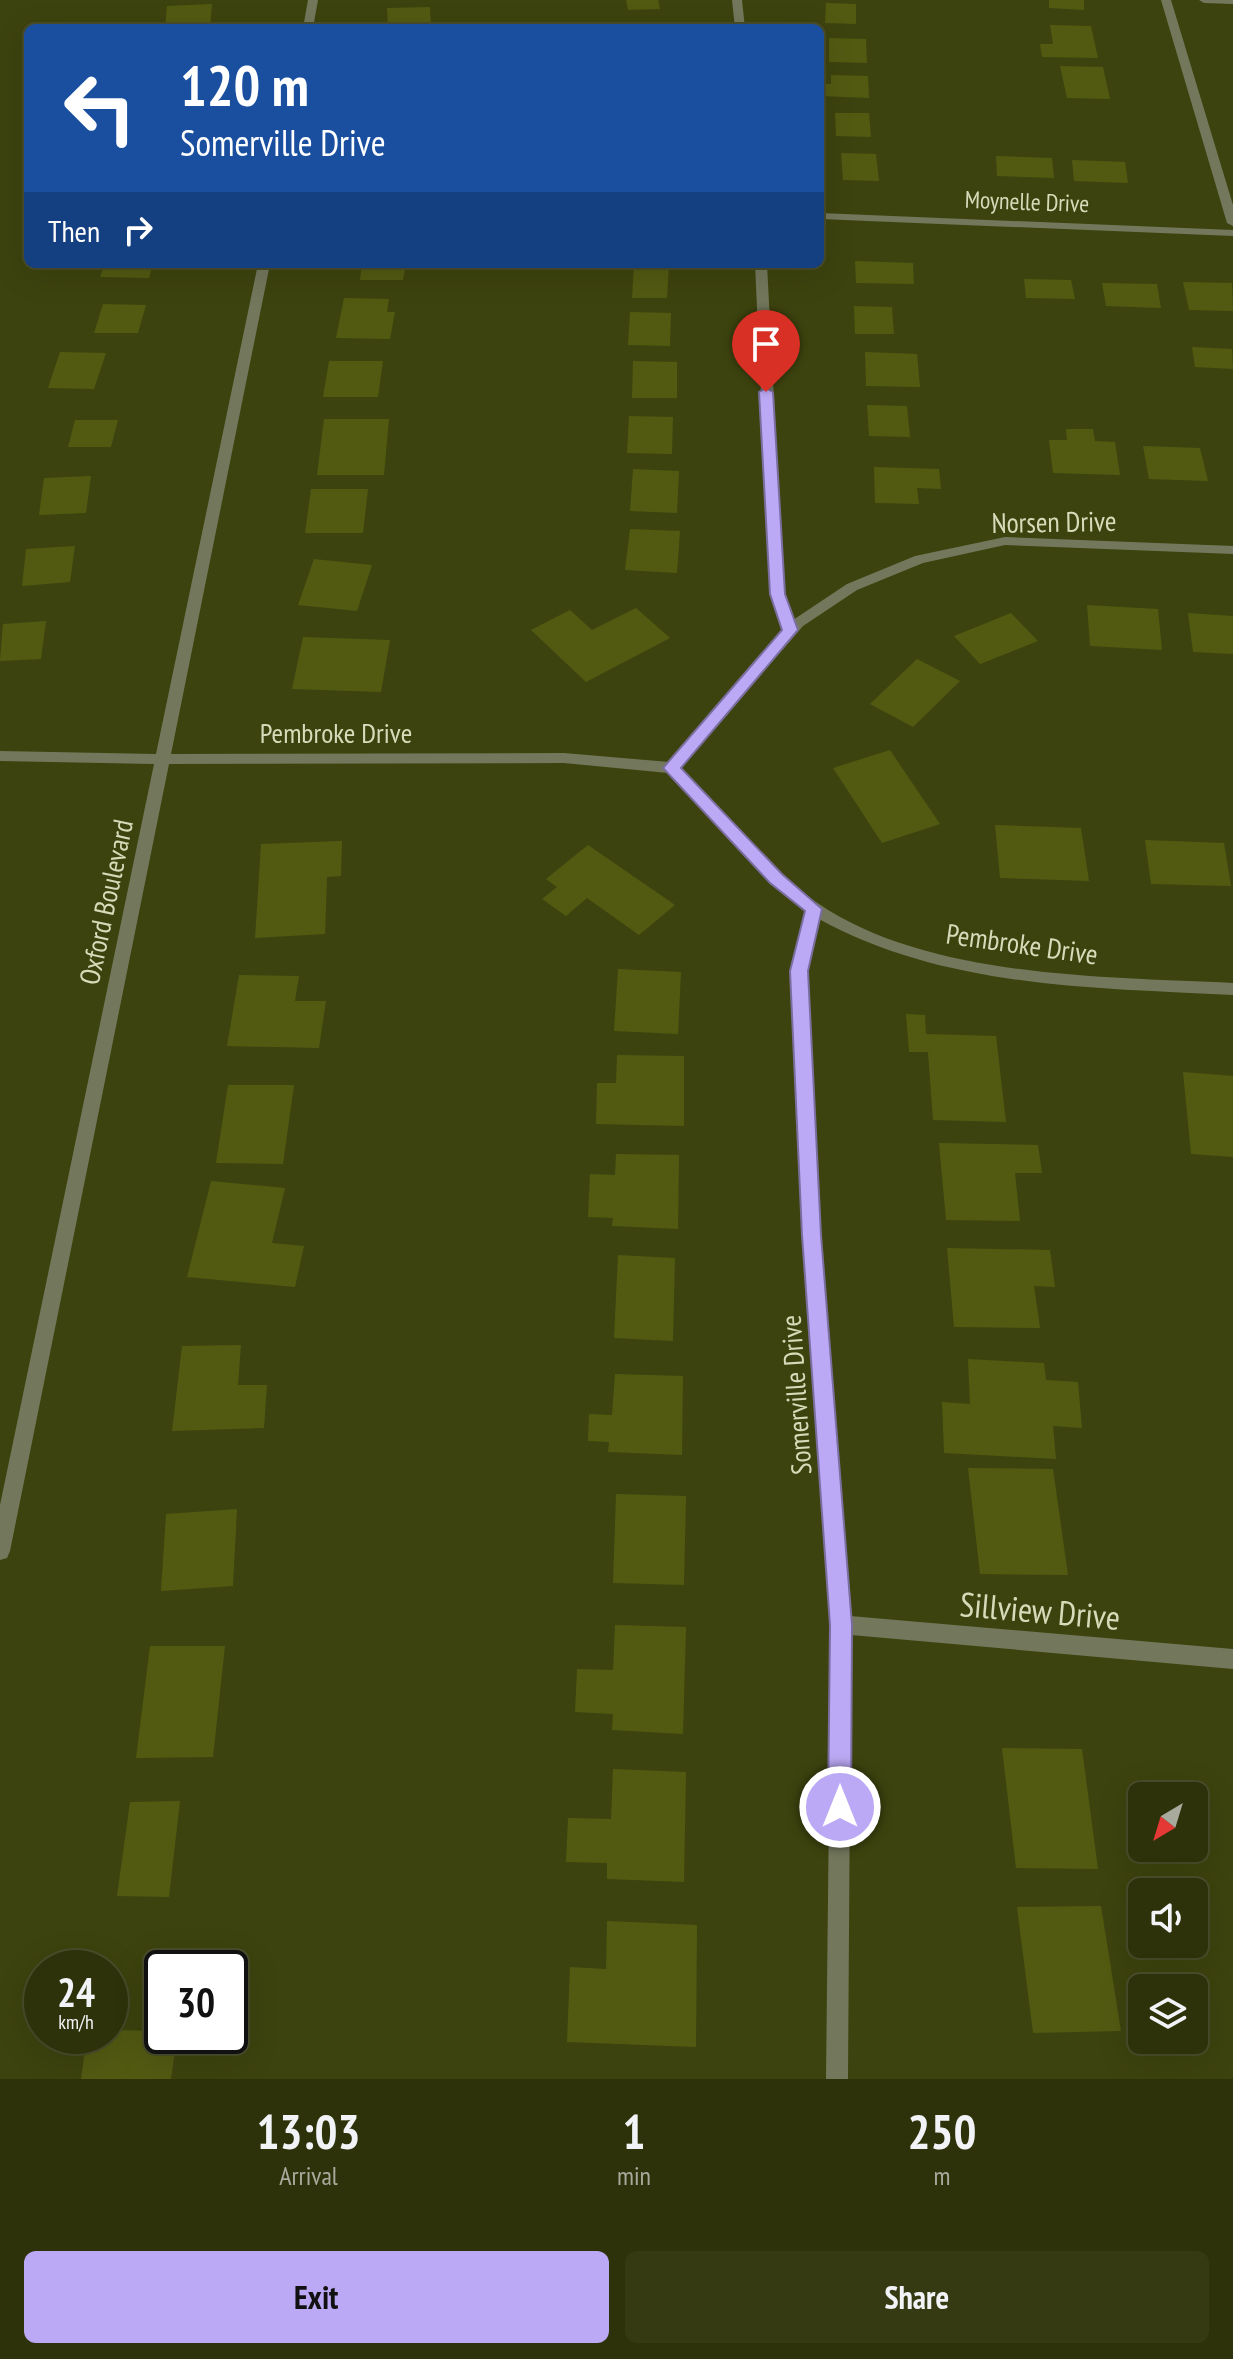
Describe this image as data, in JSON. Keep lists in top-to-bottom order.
{
  "streets": {
    "street": [
      "Moynelle Drive",
      "Norsen Drive",
      "Pembroke Drive",
      "Oxford Boulevard",
      "Somerville Drive",
      "Sillview Drive"
    ]
  },
  "crossings": [
    ["Norsen Drive", "Pembroke Drive"],
    ["Pembroke Drive", "Oxford Boulevard"],
    ["Pembroke Drive", "Somerville Drive"],
    ["Somerville Drive", "Sillview Drive"]
  ],
  "north": "bottom left",
  "page": {
    "turn": ["120 m", "Somerville Drive"],
    "then": "Then",
    "speed": "24 km/h",
    "limit": "30",
    "eta": [
      "13:03",
      "Arrival",
      "1",
      "min",
      "250",
      "m"
    ],
    "buttons": ["Exit", "Share"]
  }
}
